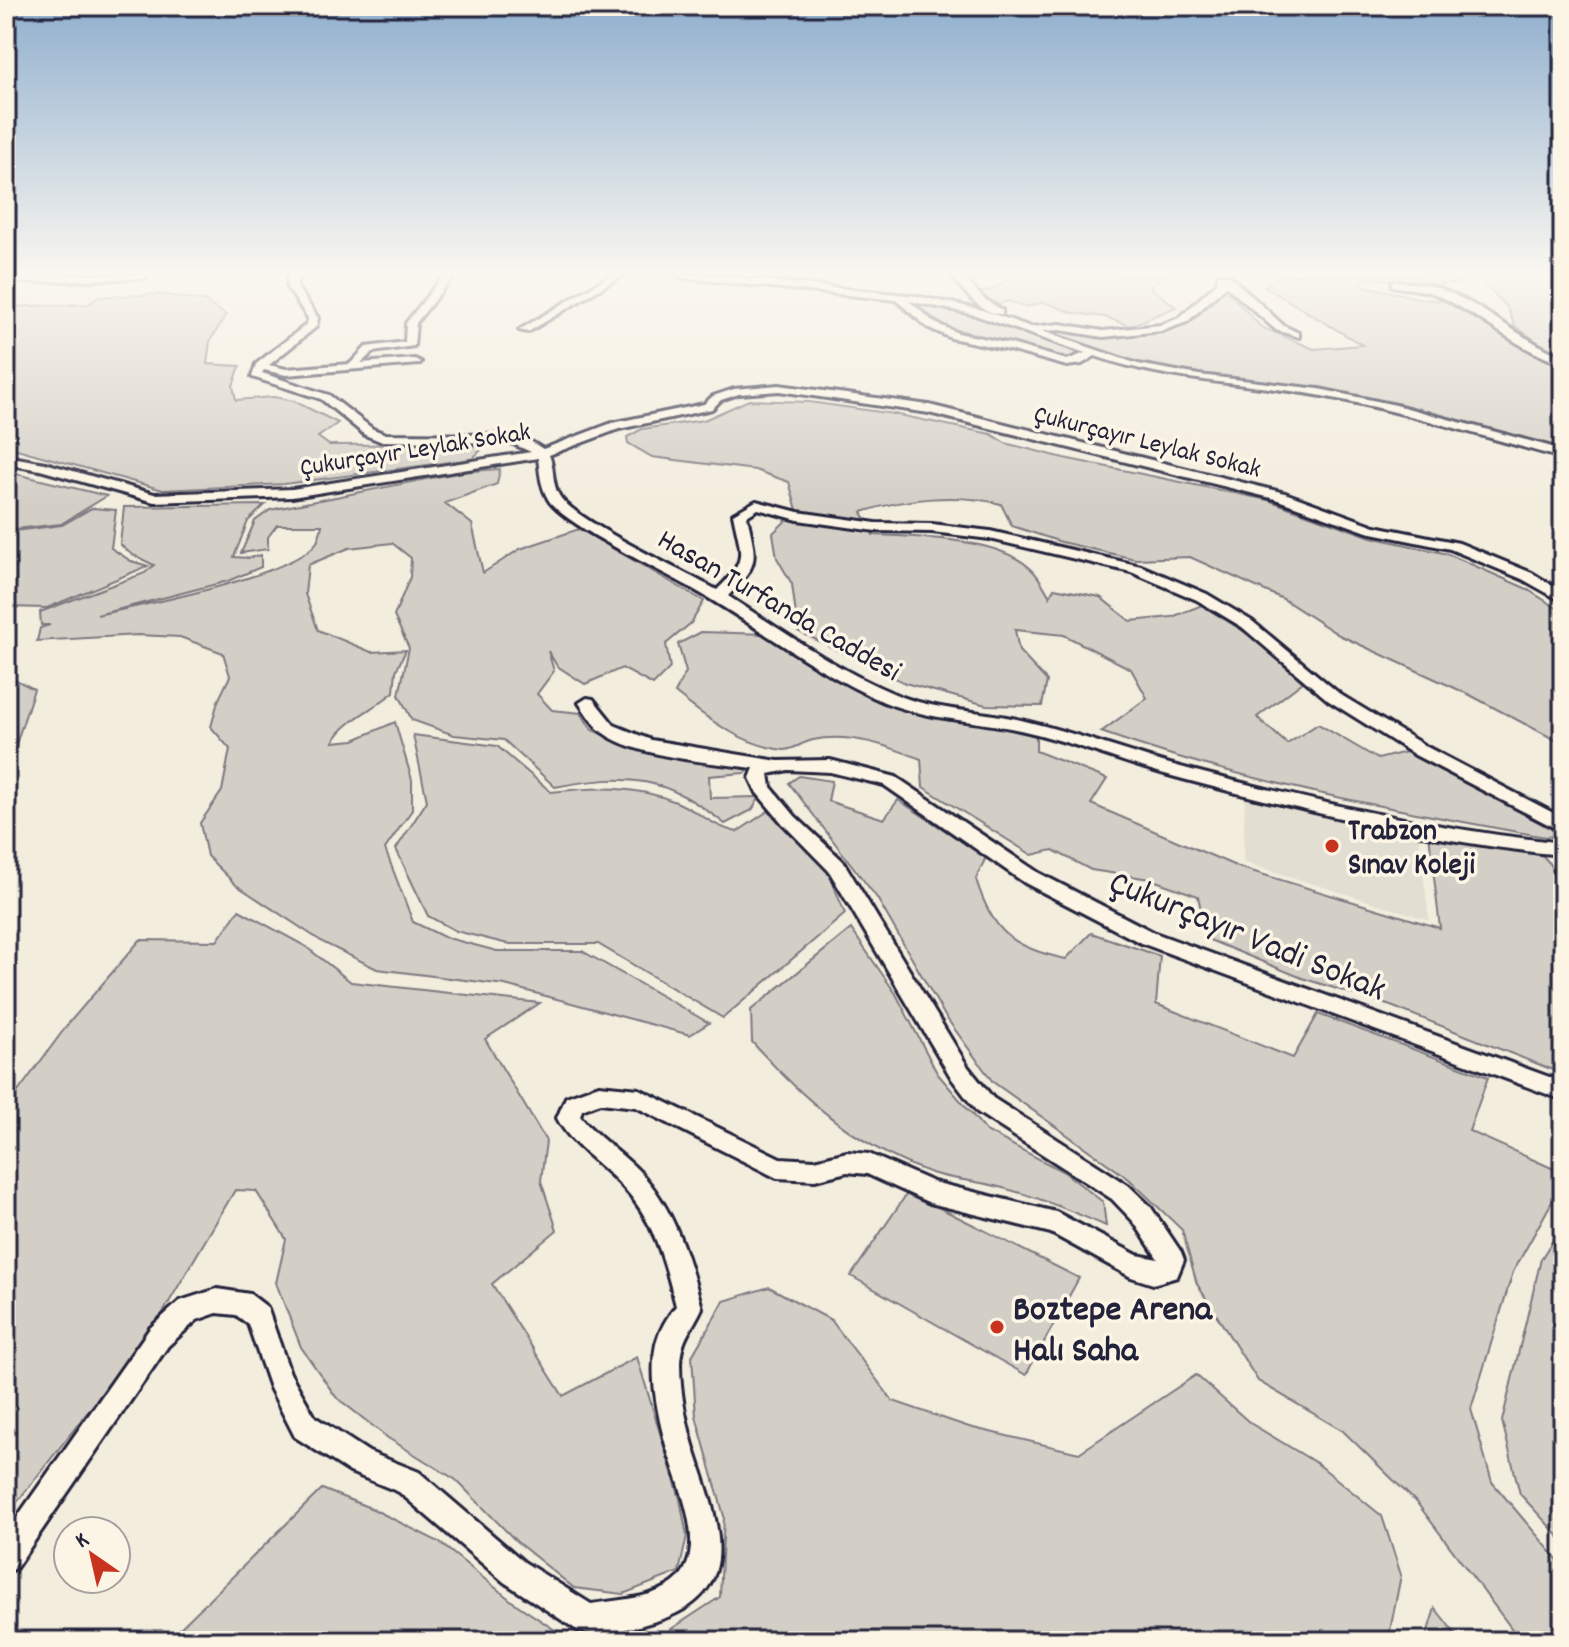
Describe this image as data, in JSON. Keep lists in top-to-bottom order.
{
  "streets": {
    "street": ["Çukurçayır Leylak Sokak", "Hasan Turfanda Caddesi", "Çukurçayır Vadi Sokak"]
  },
  "crossings": [
    ["Çukurçayır Leylak Sokak", "Hasan Turfanda Caddesi"]
  ],
  "places": ["Trabzon Sınav Koleji", "Boztepe Arena Halı Saha"],
  "north": "top left"
}
